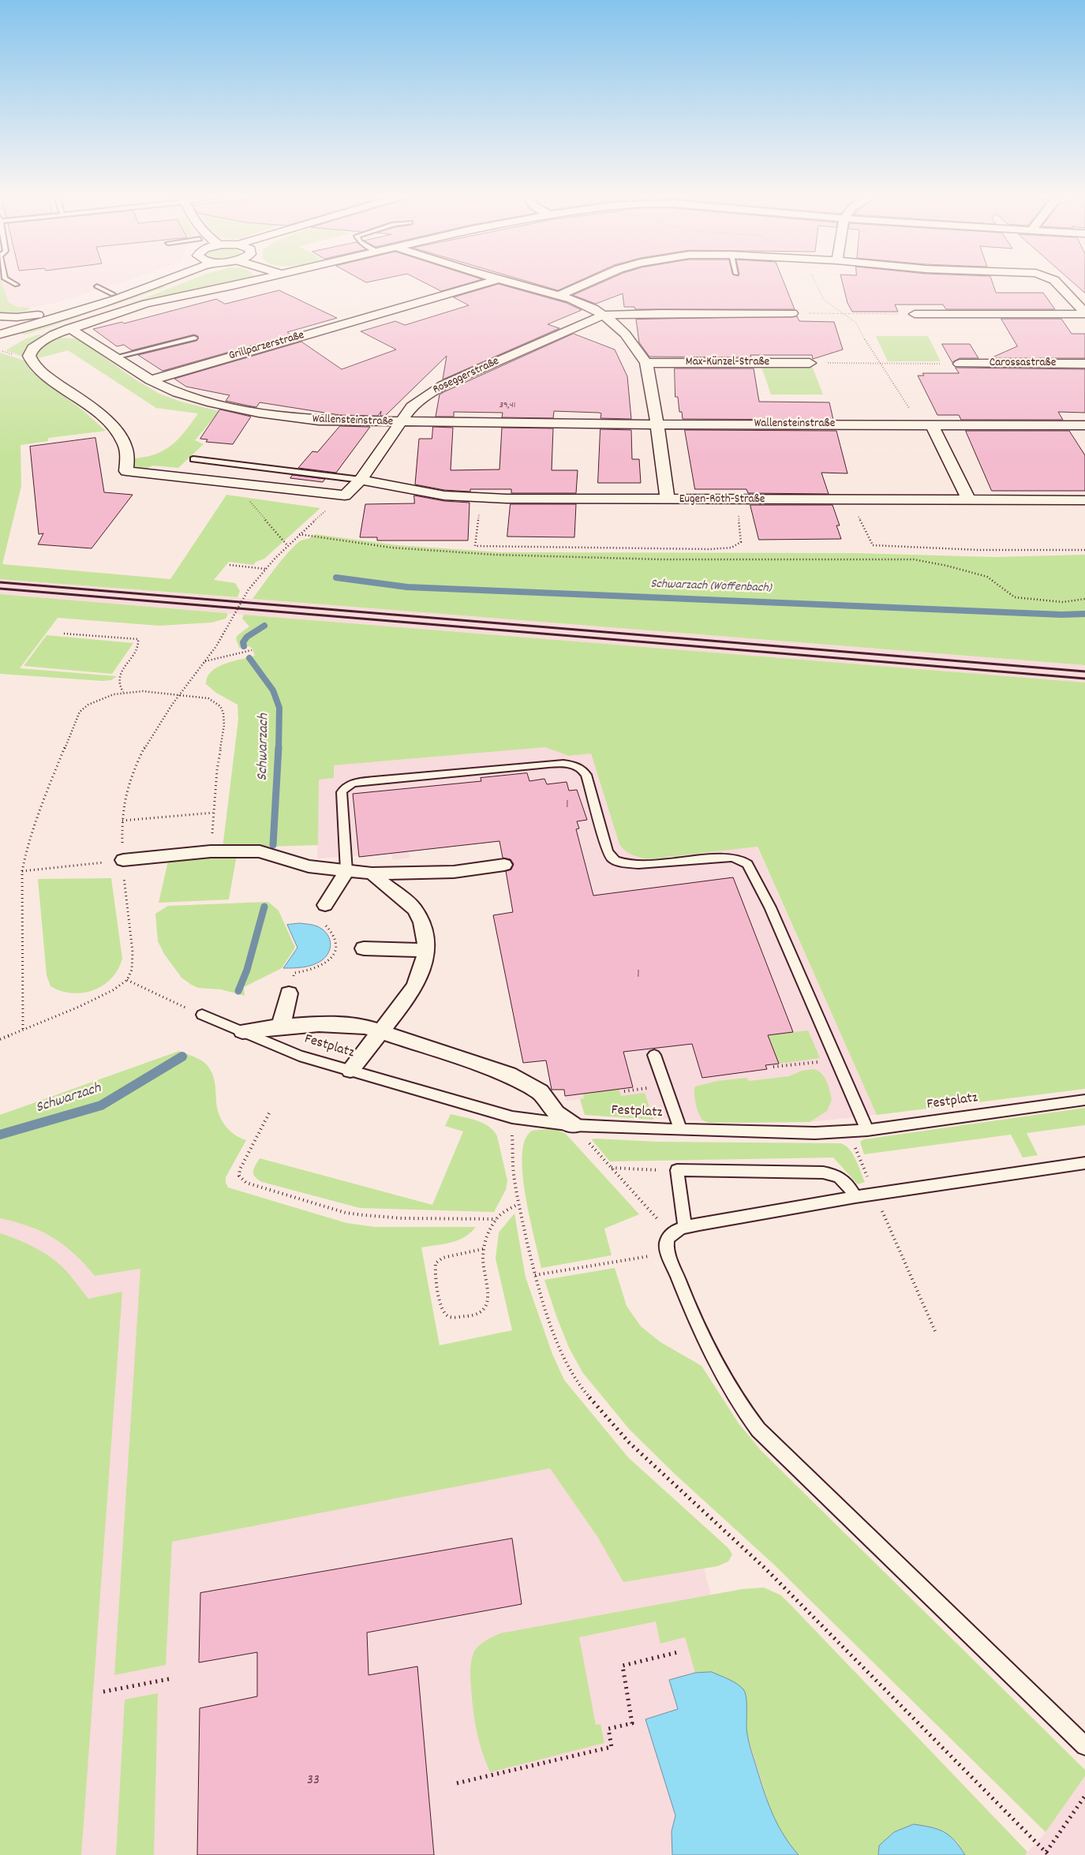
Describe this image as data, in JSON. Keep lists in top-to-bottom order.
{
  "streets": {
    "street": [
      "Grillparzerstraße",
      "Max-Künzel-Straße",
      "Carossastraße",
      "Roseggerstraße",
      "Wallensteinstraße",
      "Eugen-Roth-Straße"
    ],
    "lane": ["Festplatz"]
  },
  "crossings": [
    ["Grillparzerstraße", "Wallensteinstraße"],
    ["Roseggerstraße", "Wallensteinstraße"],
    ["Roseggerstraße", "Eugen-Roth-Straße"]
  ],
  "water": ["Schwarzach (Woffenbach)", "Schwarzach"],
  "house_numbers": [
    "39,41",
    "1",
    "1",
    "33"
  ]
}
